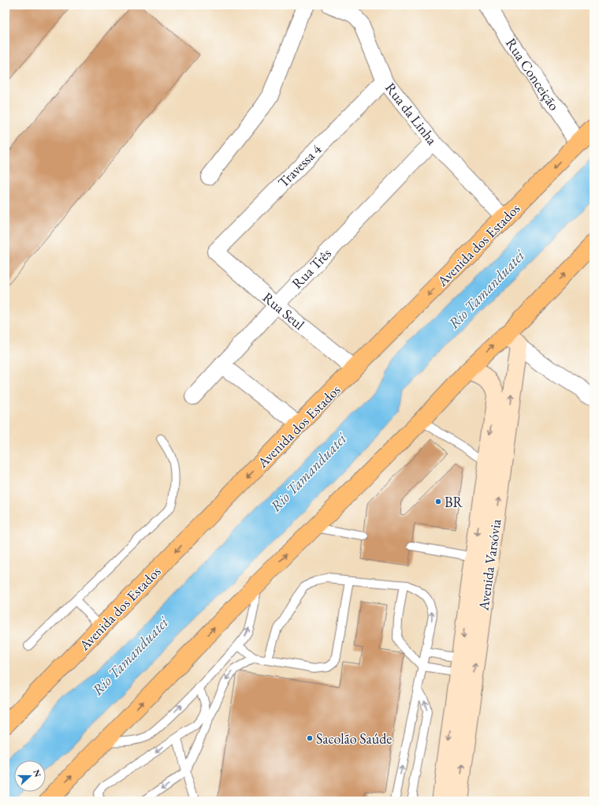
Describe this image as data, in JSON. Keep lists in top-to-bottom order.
{
  "streets": {
    "highway": ["Avenida dos Estados"],
    "main road": ["Avenida Varsóvia"],
    "street": [
      "Rua Conceição",
      "Rua da Linha",
      "Travessa 4",
      "Rua Três",
      "Rua Seul"
    ]
  },
  "crossings": [
    ["Rua Conceição", "Avenida dos Estados"],
    ["Rua da Linha", "Travessa 4"],
    ["Rua da Linha", "Avenida dos Estados"],
    ["Rua da Linha", "Rua Três"],
    ["Travessa 4", "Rua Seul"],
    ["Avenida dos Estados", "Rua Seul"],
    ["Rua Três", "Rua Seul"]
  ],
  "water": ["Rio Tamanduateí"],
  "places": ["BR", "Sacolão Saúde"],
  "north": "right"
}
